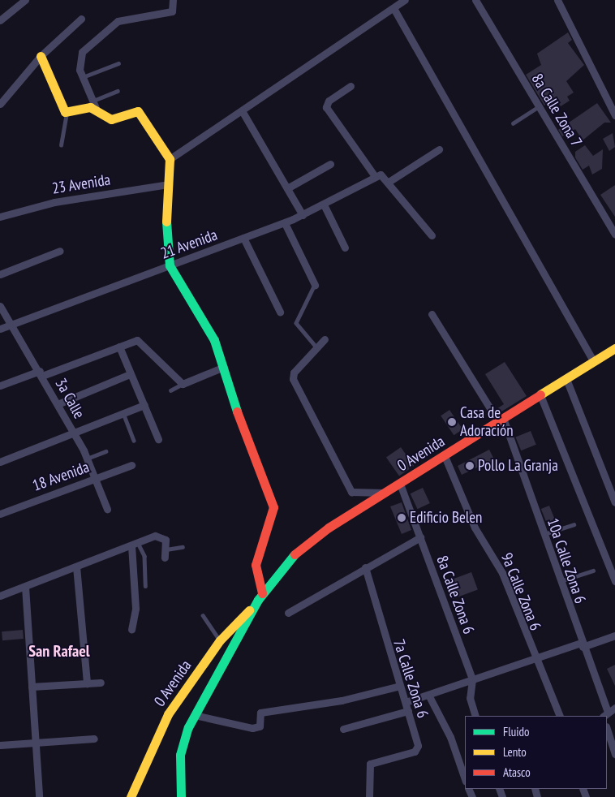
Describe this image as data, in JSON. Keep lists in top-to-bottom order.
{
  "streets": {
    "street": [
      "8a Calle Zona 7",
      "23 Avenida",
      "21 Avenida",
      "3a Calle",
      "0 Avenida",
      "18 Avenida",
      "10a Calle Zona 6",
      "9a Calle Zona 6",
      "8a Calle Zona 6",
      "7a Calle Zona 6"
    ]
  },
  "crossings": [
    ["21 Avenida", "3a Calle"],
    ["3a Calle", "18 Avenida"],
    ["0 Avenida", "10a Calle Zona 6"],
    ["0 Avenida", "9a Calle Zona 6"],
    ["0 Avenida", "8a Calle Zona 6"]
  ],
  "districts": ["San Rafael"],
  "places": ["Casa de Adoración", "Pollo La Granja", "Edificio Belen"],
  "legend": ["Fluido", "Lento", "Atasco"]
}
